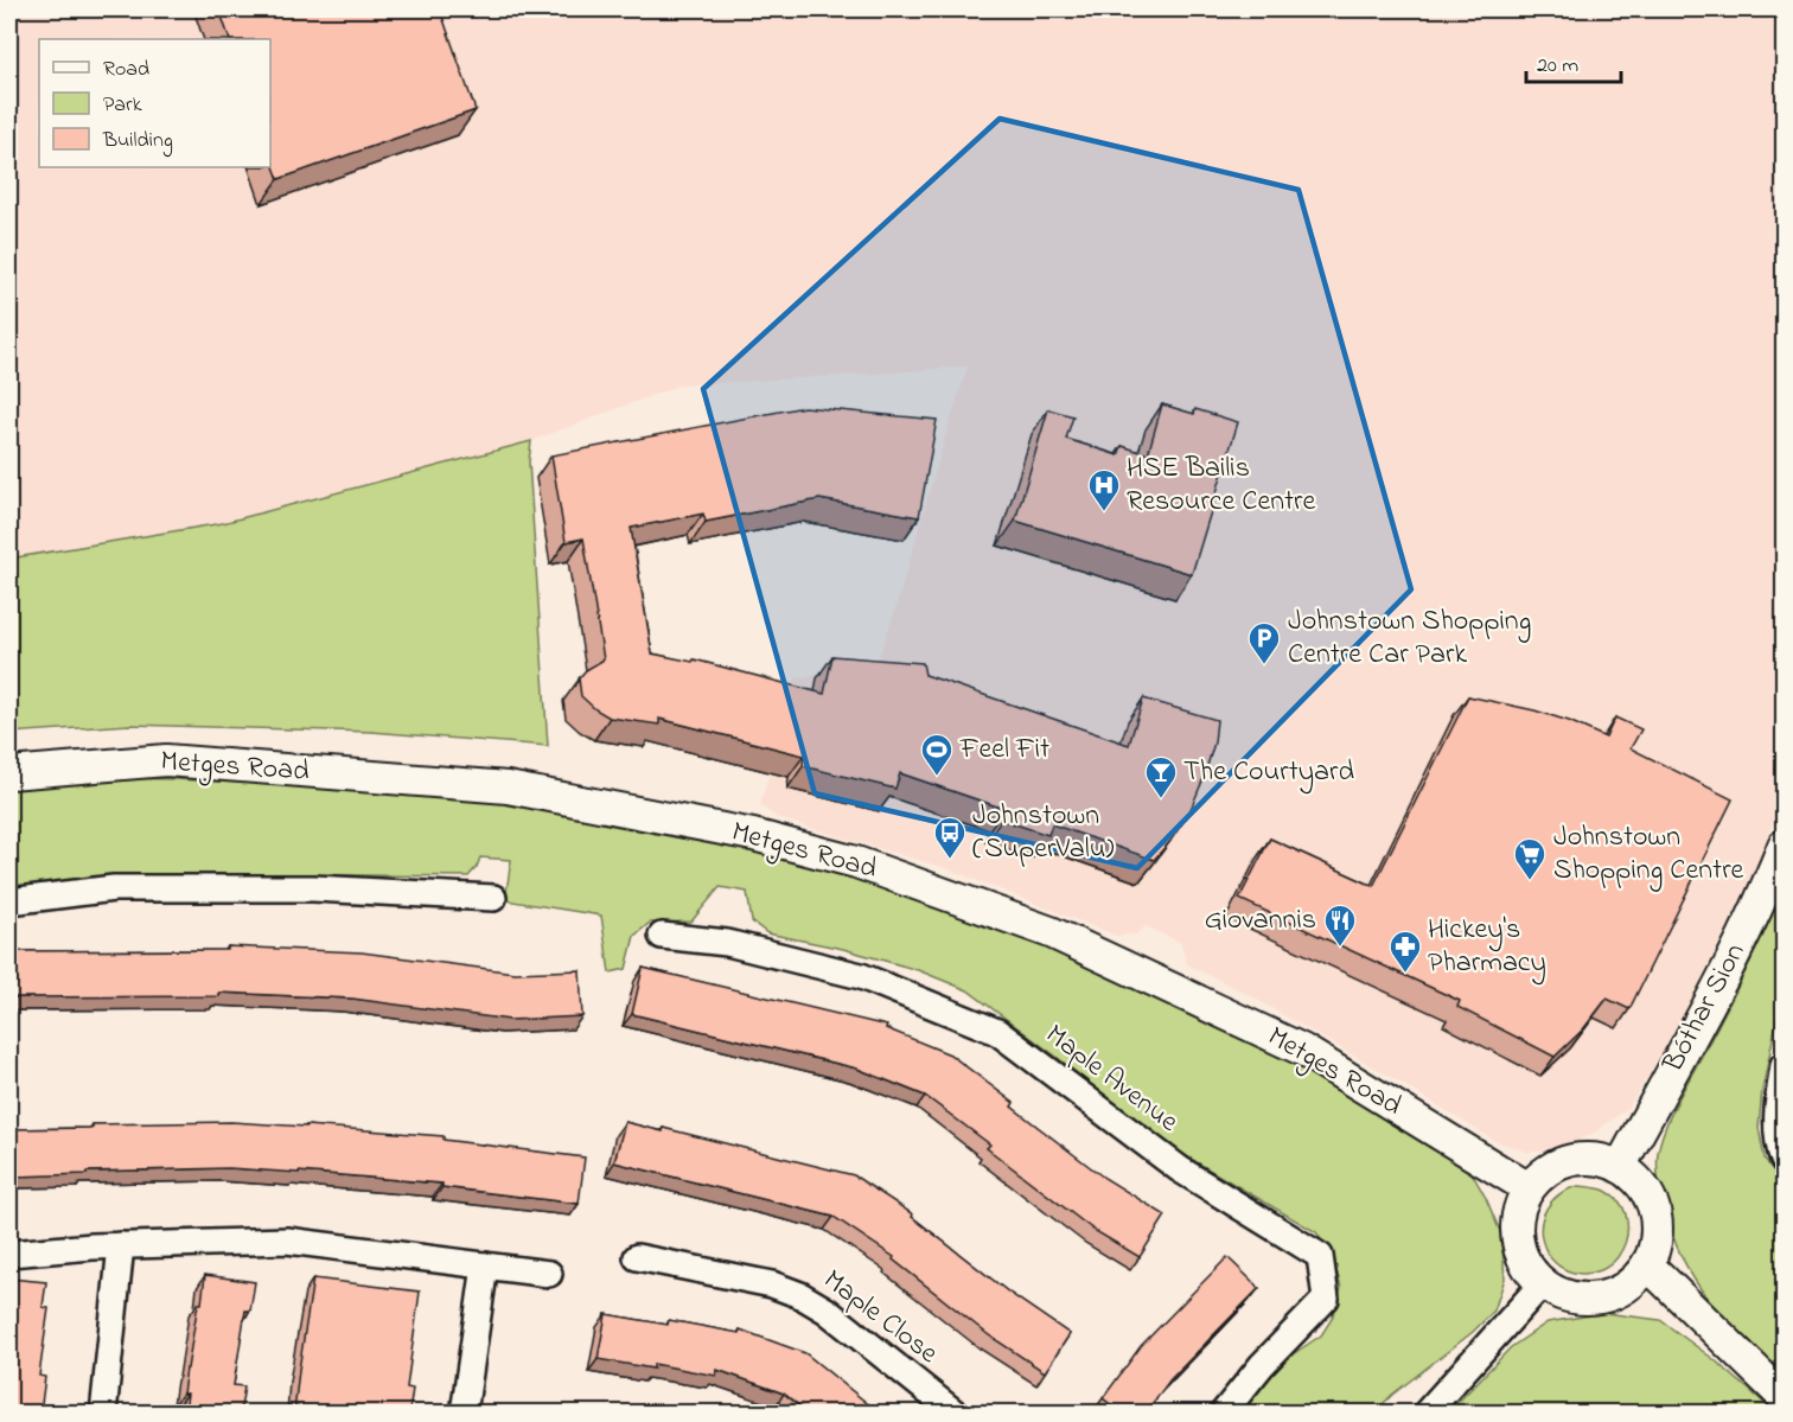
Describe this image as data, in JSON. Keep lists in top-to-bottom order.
{
  "streets": {
    "street": [
      "Metges Road",
      "Bóthar Sion",
      "Maple Avenue",
      "Maple Close"
    ]
  },
  "crossings": [
    ["Metges Road", "Bóthar Sion"]
  ],
  "places": {
    "hospital": ["HSE Bailis Resource Centre"],
    "parking": ["Johnstown Shopping Centre Car Park"],
    "sports": ["Feel Fit"],
    "bar": ["The Courtyard"],
    "bus stop": ["Johnstown (SuperValu)"],
    "supermarket": ["Johnstown Shopping Centre"],
    "restaurant": ["Giovannis"],
    "pharmacy": ["Hickey's Pharmacy"]
  },
  "legend": ["Road", "Park", "Building"],
  "scale_bar": "20 m"
}
